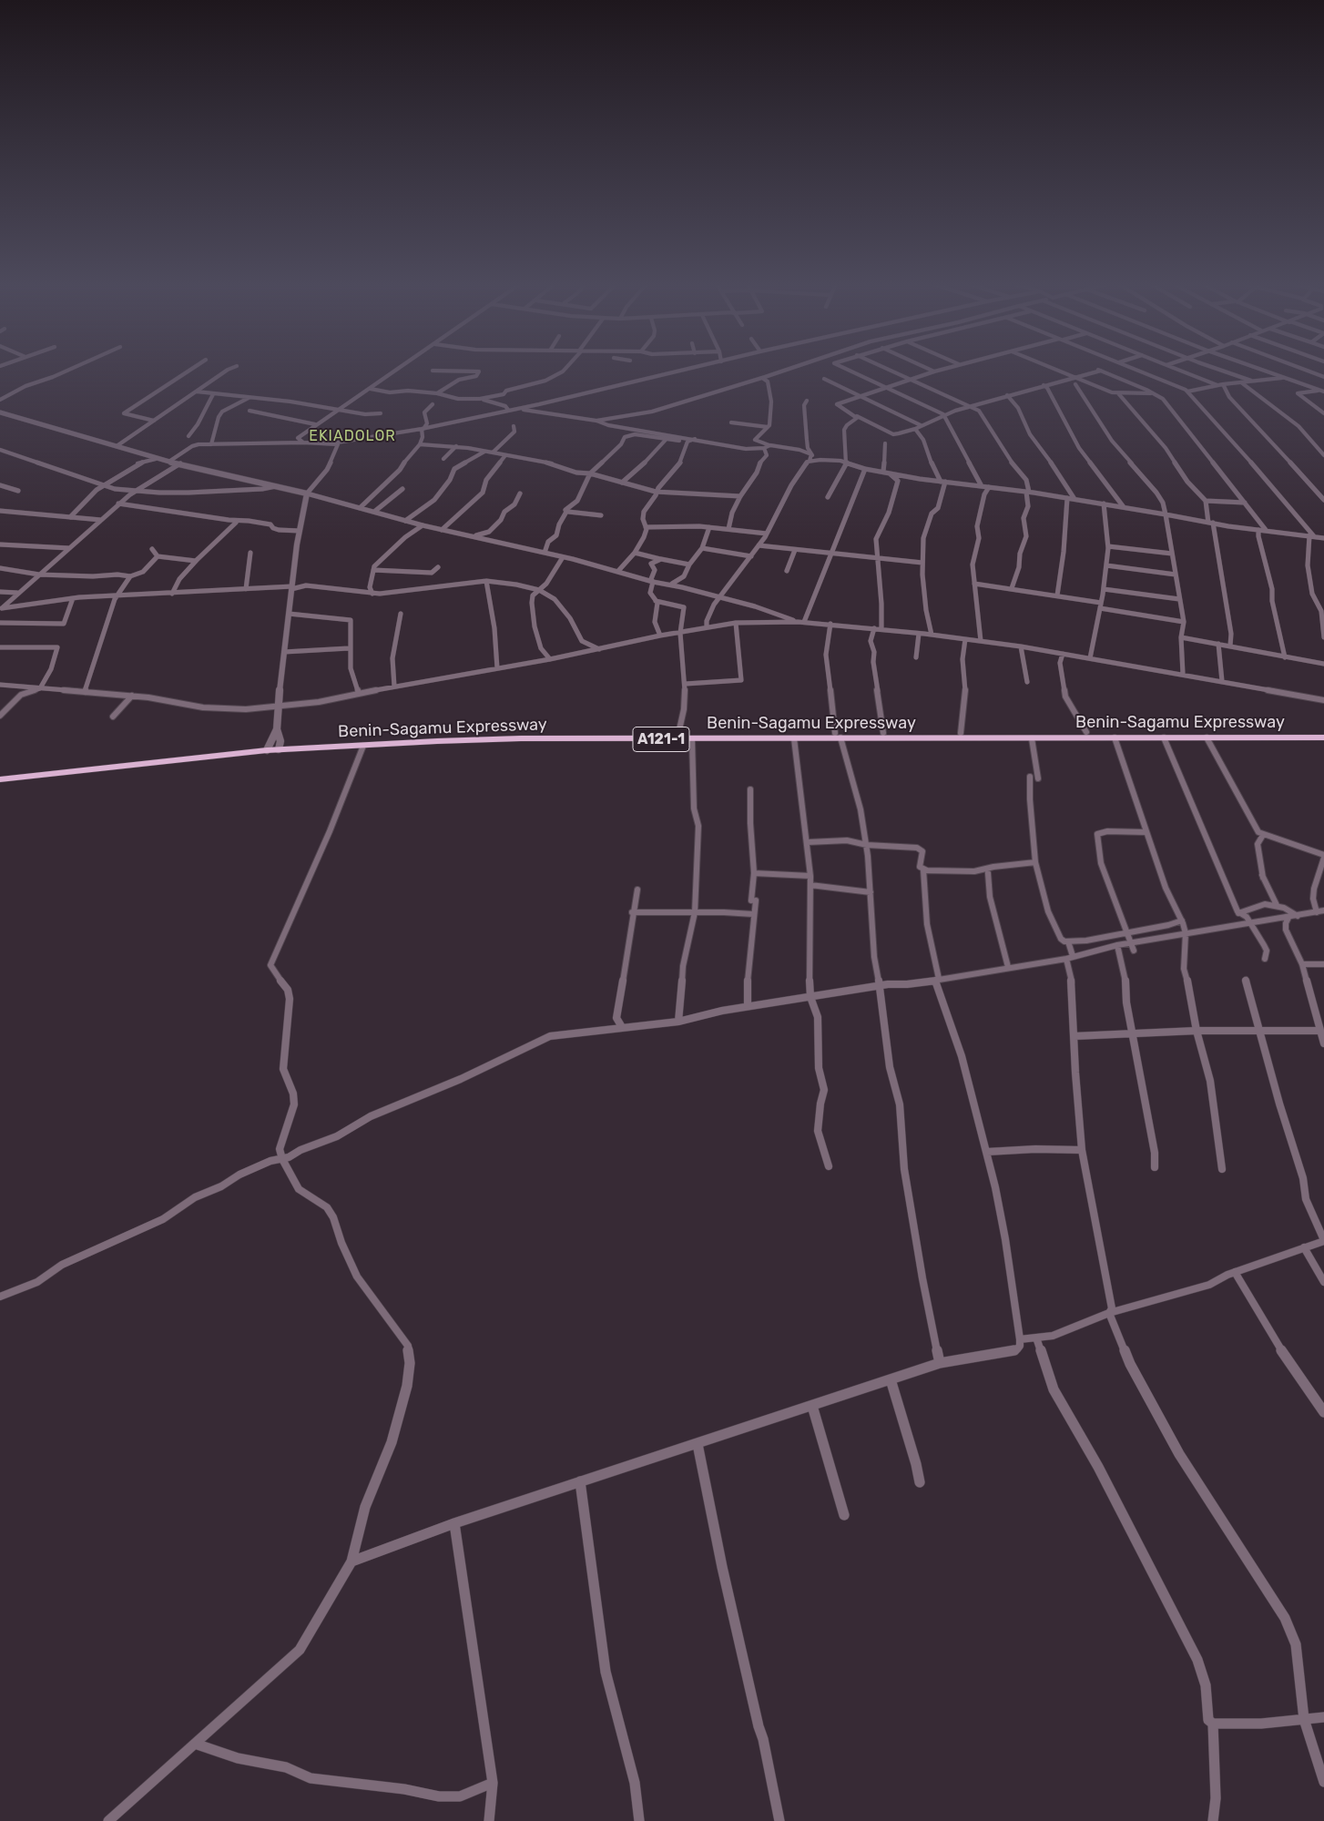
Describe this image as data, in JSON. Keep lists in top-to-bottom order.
{
  "streets": {
    "highway": ["Benin-Sagamu Expressway", "A121-1"]
  },
  "crossings": [
    ["Benin-Sagamu Expressway", "A121-1"]
  ],
  "districts": ["EKIADOLOR"]
}
